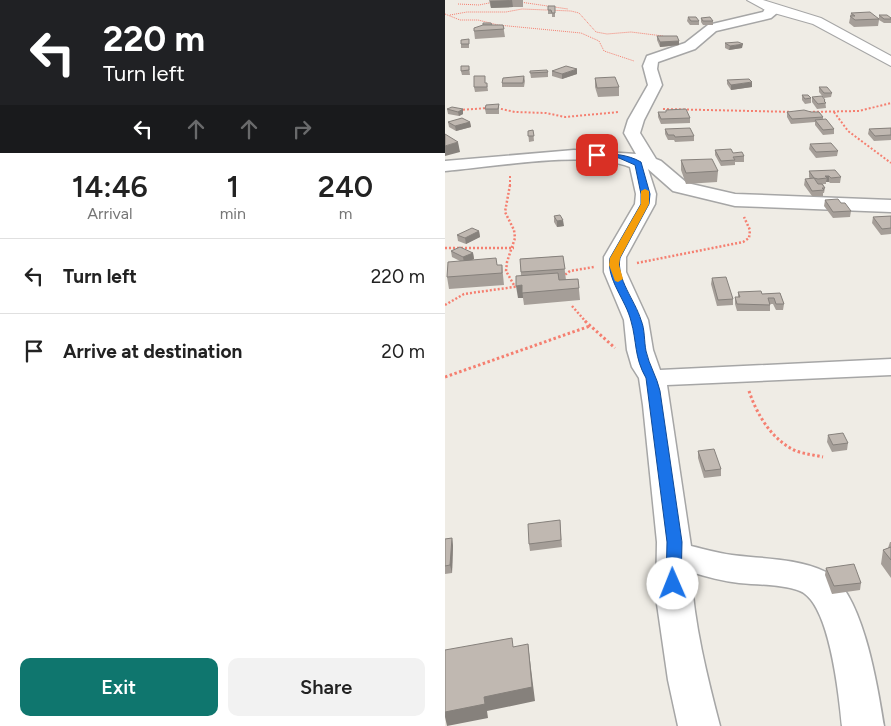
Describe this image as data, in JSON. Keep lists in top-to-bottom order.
{
  "page": {
    "turn": ["220 m", "Turn left"],
    "eta": [
      "14:46",
      "Arrival",
      "1",
      "min",
      "240",
      "m"
    ],
    "list": [
      {
        "name": "Turn left",
        "value": "220 m"
      },
      {
        "name": "Arrive at destination",
        "value": "20 m"
      }
    ],
    "buttons": ["Exit", "Share"]
  }
}
